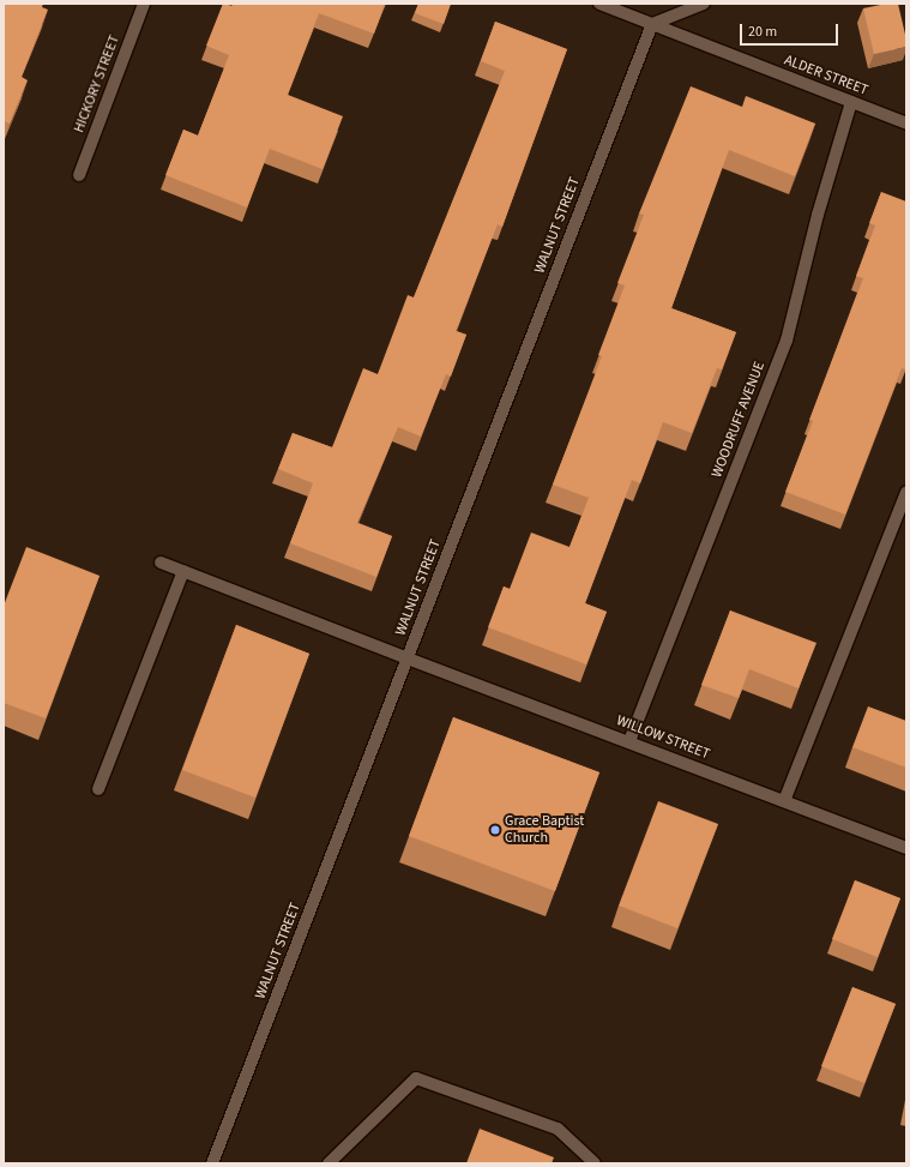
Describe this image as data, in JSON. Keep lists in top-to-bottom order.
{
  "streets": {
    "street": [
      "ALDER STREET",
      "HICKORY STREET",
      "WALNUT STREET",
      "WOODRUFF AVENUE",
      "WILLOW STREET"
    ]
  },
  "crossings": [
    ["ALDER STREET", "WALNUT STREET"],
    ["ALDER STREET", "WOODRUFF AVENUE"],
    ["WALNUT STREET", "WILLOW STREET"],
    ["WOODRUFF AVENUE", "WILLOW STREET"]
  ],
  "places": ["Grace Baptist Church"],
  "scale_bar": "20 m"
}
